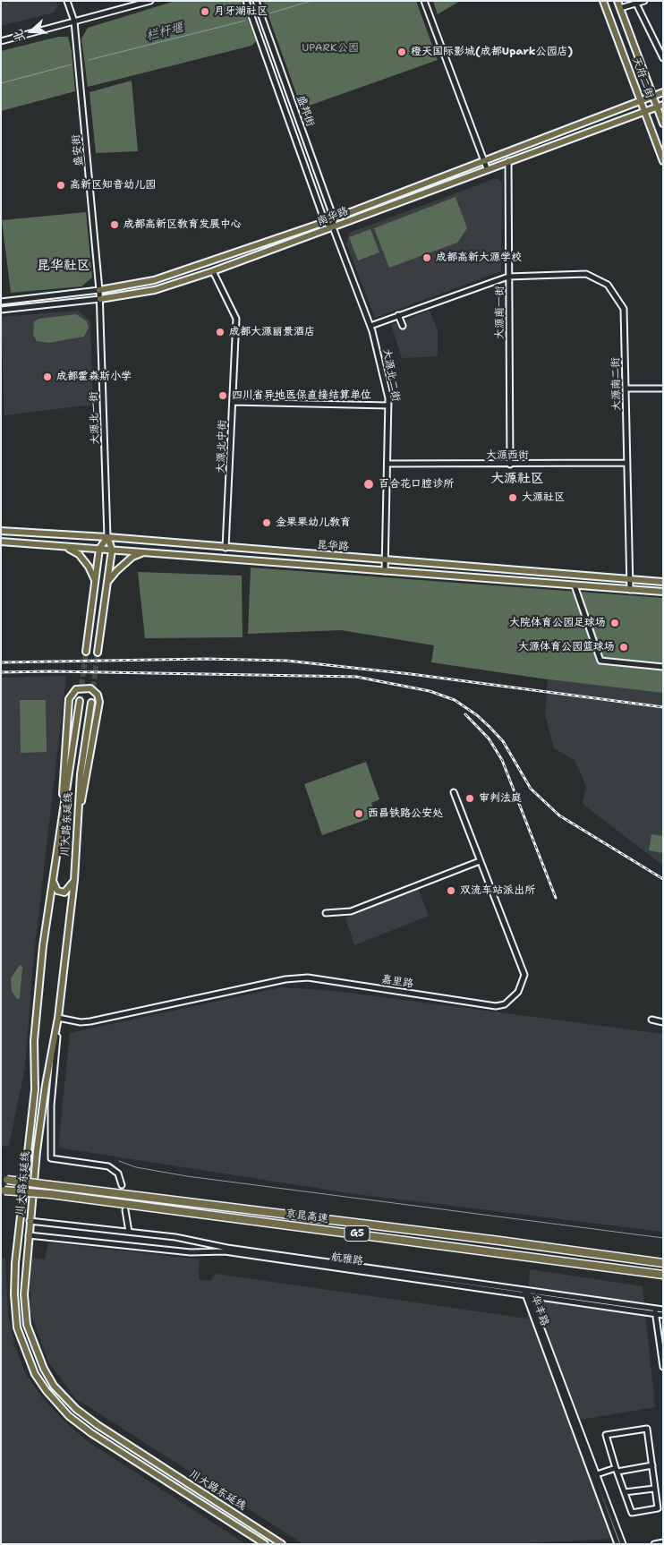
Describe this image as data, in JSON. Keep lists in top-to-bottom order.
{
  "streets": {
    "highway": ["京昆高速", "G5"],
    "main road": [
      "天府二街",
      "南华路",
      "昆华路",
      "川大路东延线"
    ],
    "street": [
      "盛邦街",
      "盛安街",
      "大源南一街",
      "大源北二街",
      "大源南二街",
      "大源北一街",
      "大源北中街",
      "大源西街",
      "嘉里路",
      "航雅路",
      "华丰路"
    ]
  },
  "crossings": [
    ["天府二街", "南华路"],
    ["盛邦街", "南华路"],
    ["盛邦街", "大源北二街"],
    ["盛安街", "南华路"],
    ["盛安街", "大源北一街"],
    ["南华路", "大源南一街"],
    ["南华路", "大源北二街"],
    ["南华路", "大源北一街"],
    ["南华路", "大源北中街"],
    ["大源南一街", "大源南二街"],
    ["大源南一街", "大源西街"],
    ["大源北二街", "大源南二街"],
    ["大源北二街", "大源西街"],
    ["大源北二街", "昆华路"],
    ["大源南二街", "大源西街"],
    ["大源南二街", "昆华路"],
    ["大源北一街", "昆华路"],
    ["大源北中街", "昆华路"],
    ["川大路东延线", "嘉里路"],
    ["川大路东延线", "航雅路"],
    ["航雅路", "华丰路"]
  ],
  "districts": ["昆华社区", "大源社区"],
  "water": ["栏杆堰"],
  "parks": ["UPARK公园"],
  "places": [
    "月牙湖社区",
    "橙天国际影城(成都Upark公园店)",
    "高新区知音幼儿园",
    "成都高新区教育发展中心",
    "成都高新大源学校",
    "成都大源丽景酒店",
    "成都霍森斯小学",
    "四川省异地医保直接结算单位",
    "百合花口腔诊所",
    "大源社区",
    "金果果幼儿教育",
    "大院体育公园足球场",
    "大源体育公园篮球场",
    "审判法庭",
    "西昌铁路公安处",
    "双流车站派出所"
  ],
  "north": "left"
}
